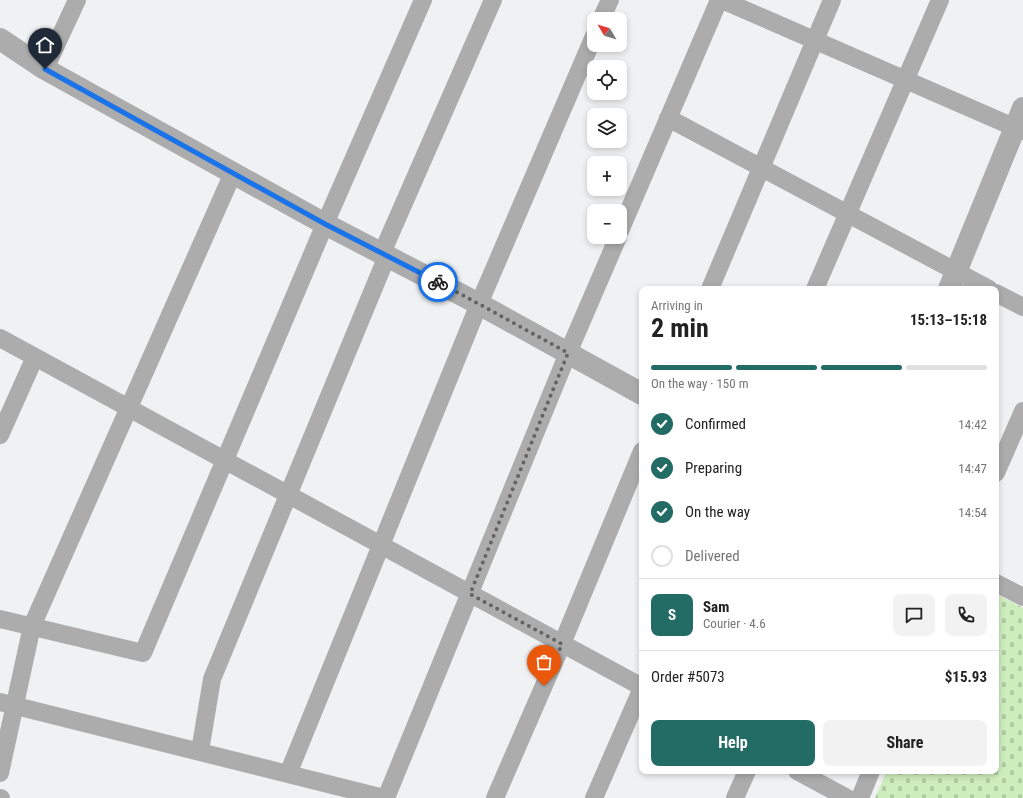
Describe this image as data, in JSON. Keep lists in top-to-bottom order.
{
  "north": "top left",
  "page": {
    "map_buttons": ["+", "−"],
    "heading": ["2 min", "Arriving in", "15:13–15:18"],
    "panel": [
      "Sam",
      "Courier · 4.6",
      "Order #5073",
      "$15.93"
    ],
    "bar": "On the way · 150 m",
    "list": [
      ["Confirmed", "14:42"],
      ["Preparing", "14:47"],
      ["On the way", "14:54"],
      "Delivered"
    ],
    "round": "S",
    "buttons": ["Help", "Share"]
  }
}
